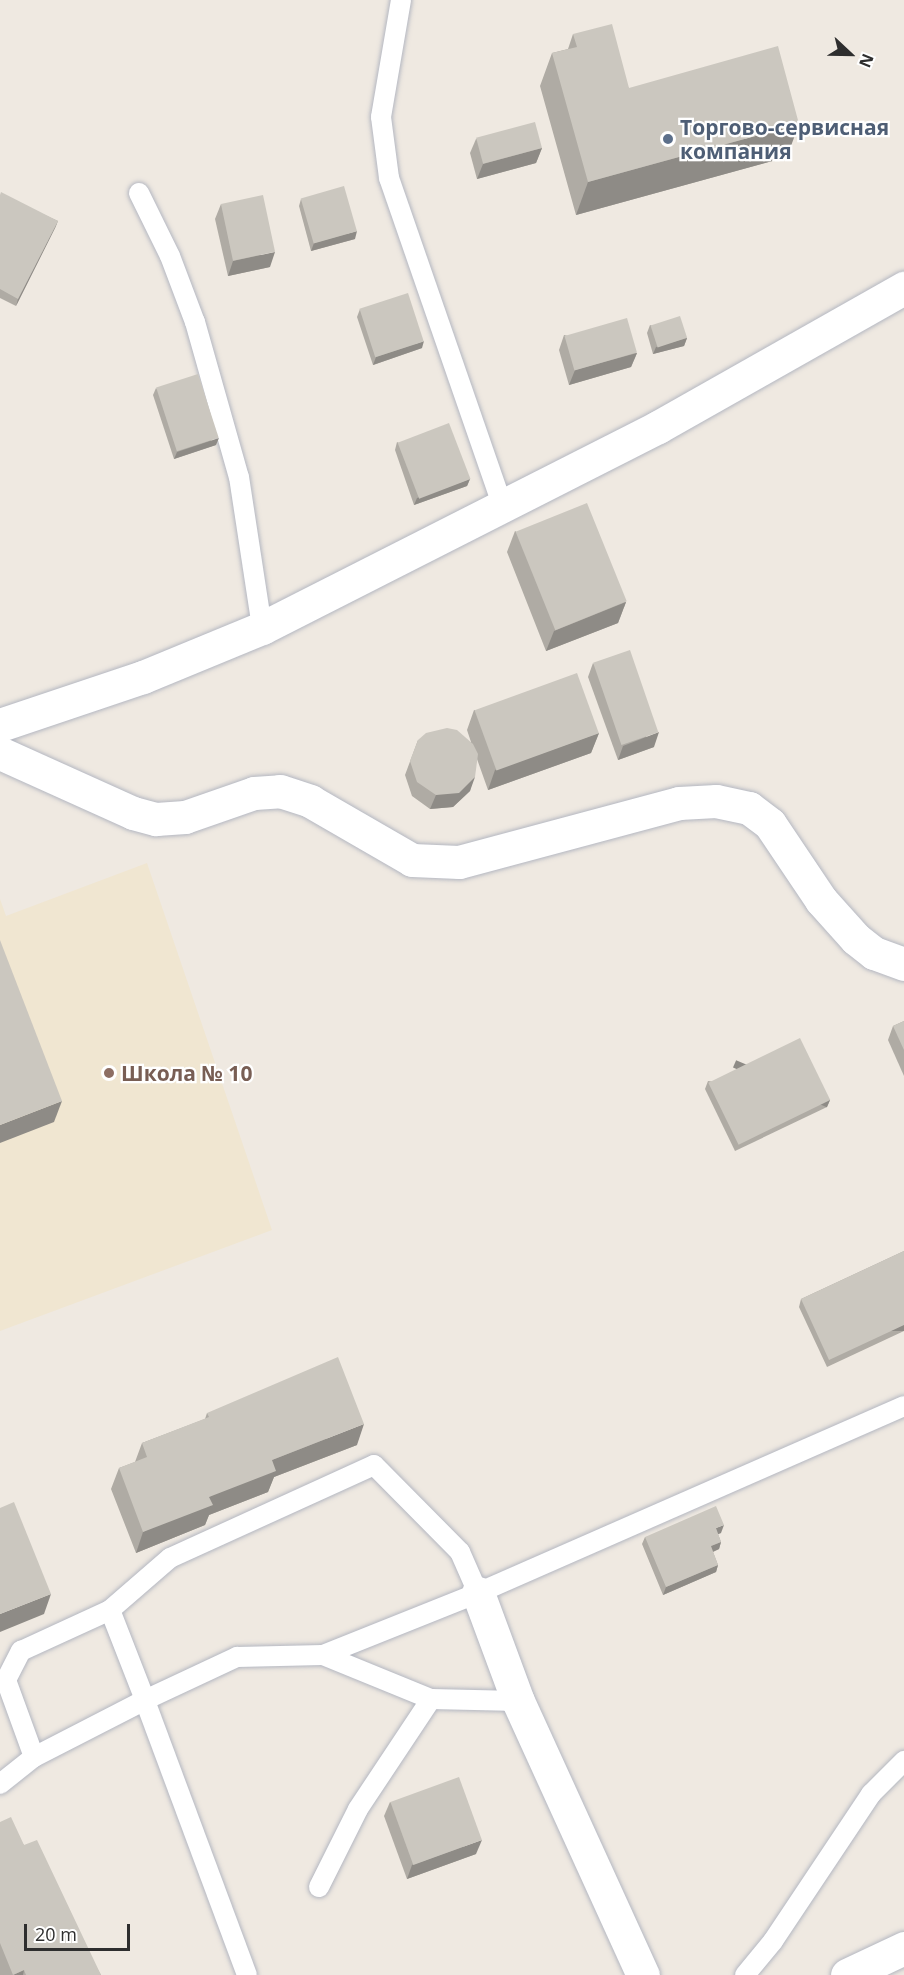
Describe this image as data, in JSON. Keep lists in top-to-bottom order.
{
  "places": ["Торгово-сервисная компания", "Школа № 10"],
  "scale_bar": "20 m",
  "north": "right"
}
